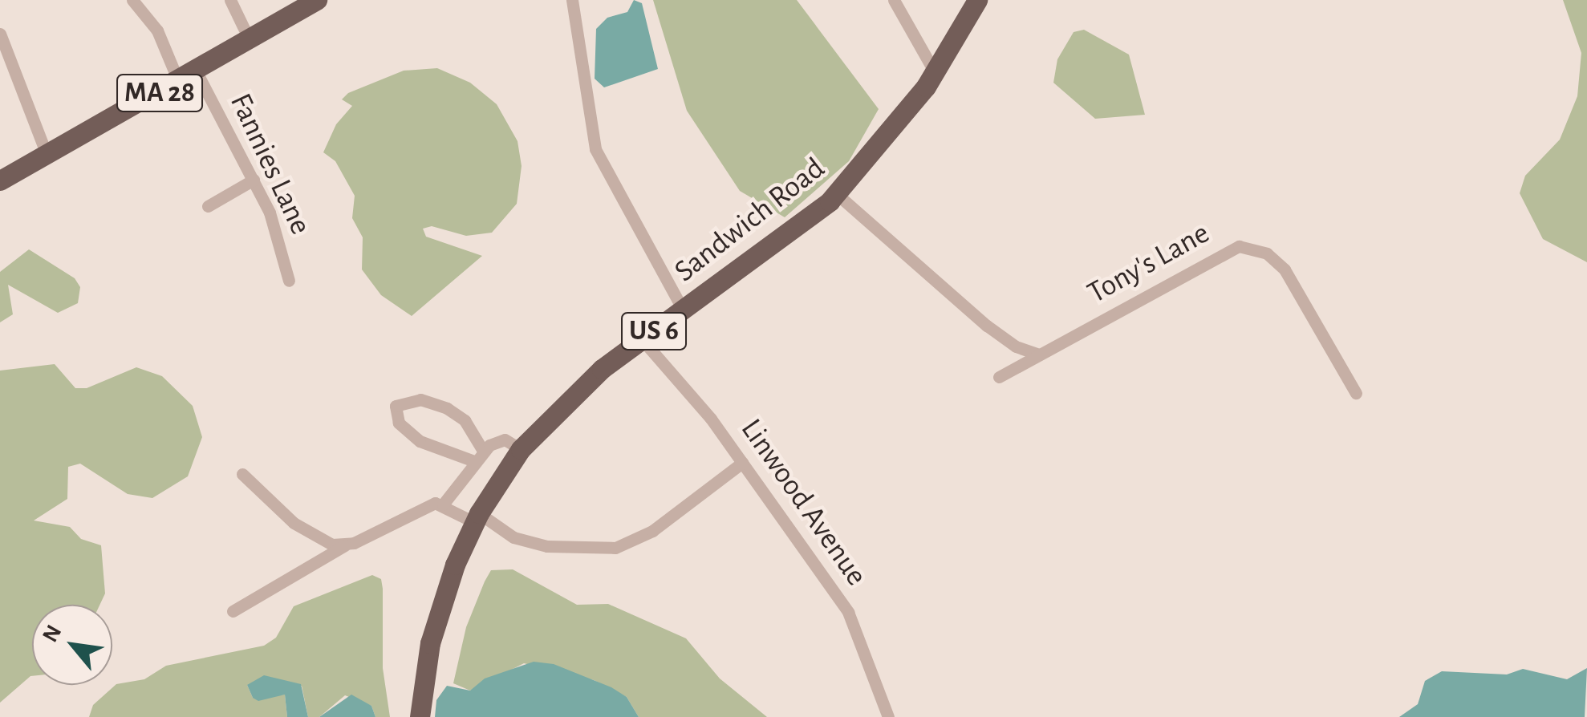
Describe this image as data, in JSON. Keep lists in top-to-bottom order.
{
  "streets": {
    "main road": ["MA 28", "Sandwich Road", "US 6"],
    "street": ["Fannies Lane", "Tony's Lane", "Linwood Avenue"]
  },
  "crossings": [
    ["MA 28", "Fannies Lane"],
    ["Sandwich Road", "Linwood Avenue"]
  ],
  "north": "top left"
}
